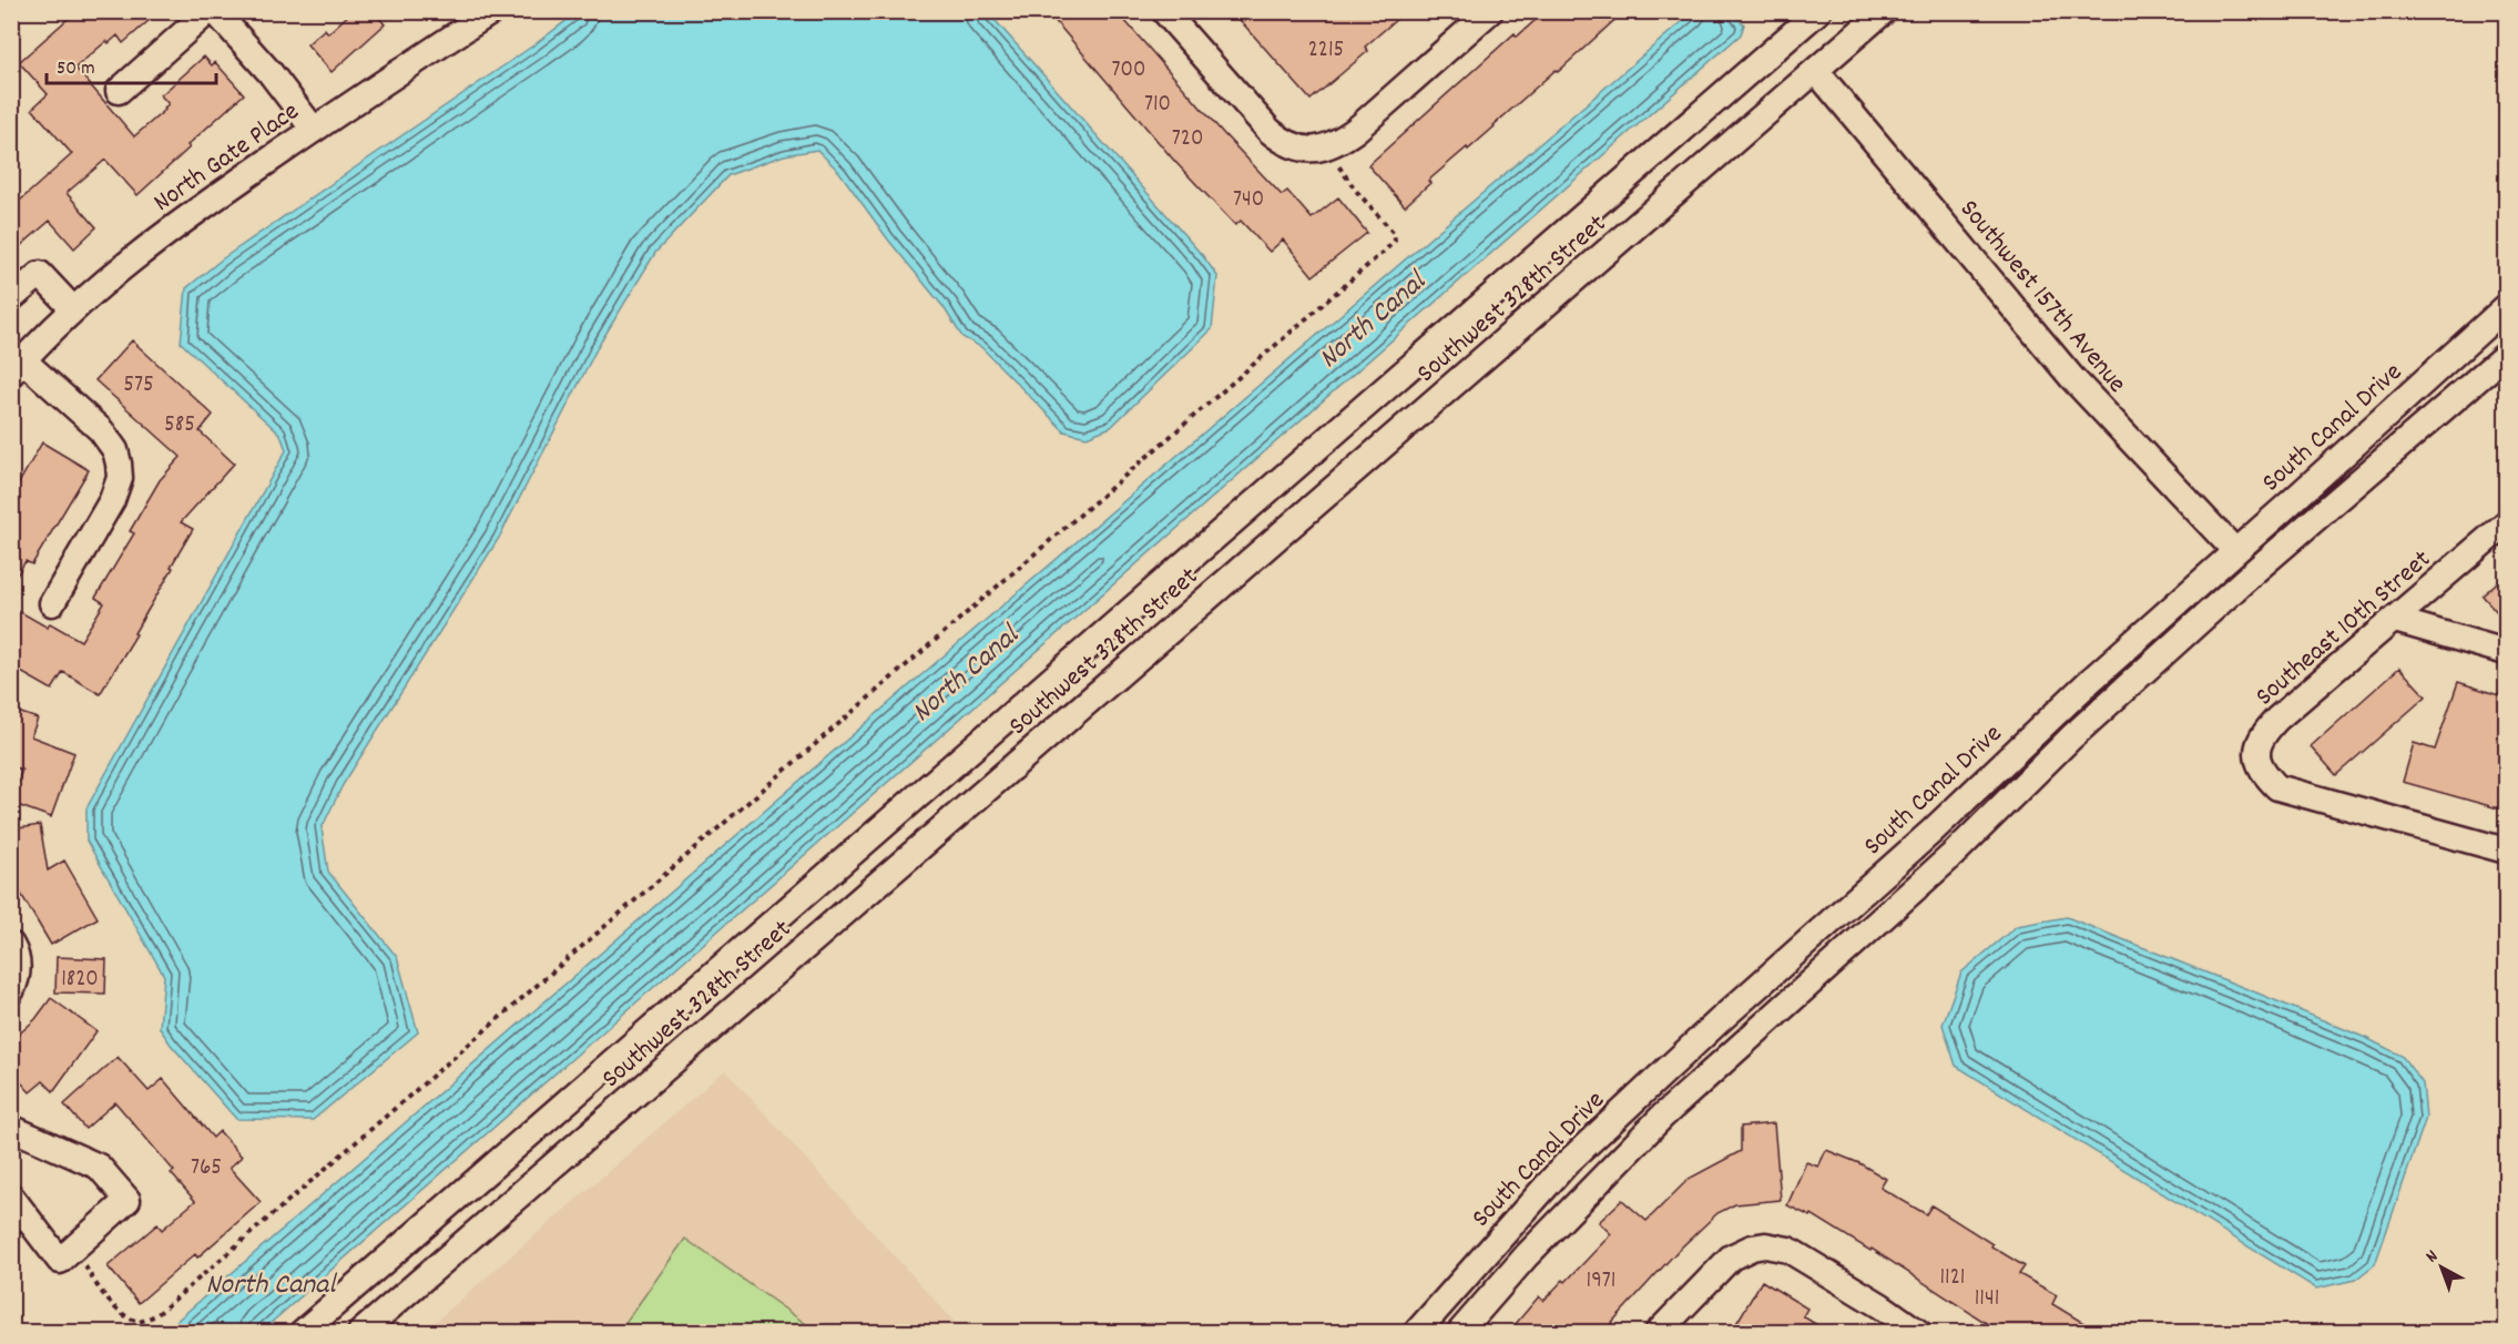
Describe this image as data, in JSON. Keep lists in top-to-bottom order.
{
  "streets": {
    "street": [
      "North Gate Place",
      "Southwest 157th Avenue",
      "Southwest 328th Street",
      "South Canal Drive",
      "Southeast 10th Street"
    ]
  },
  "crossings": [
    ["Southwest 157th Avenue", "Southwest 328th Street"],
    ["Southwest 157th Avenue", "South Canal Drive"]
  ],
  "water": ["North Canal"],
  "house_numbers": [
    "2215",
    "700",
    "710",
    "720",
    "740",
    "575",
    "585",
    "1820",
    "765",
    "1121",
    "1971",
    "1141"
  ],
  "scale_bar": "50 m",
  "north": "top left"
}
